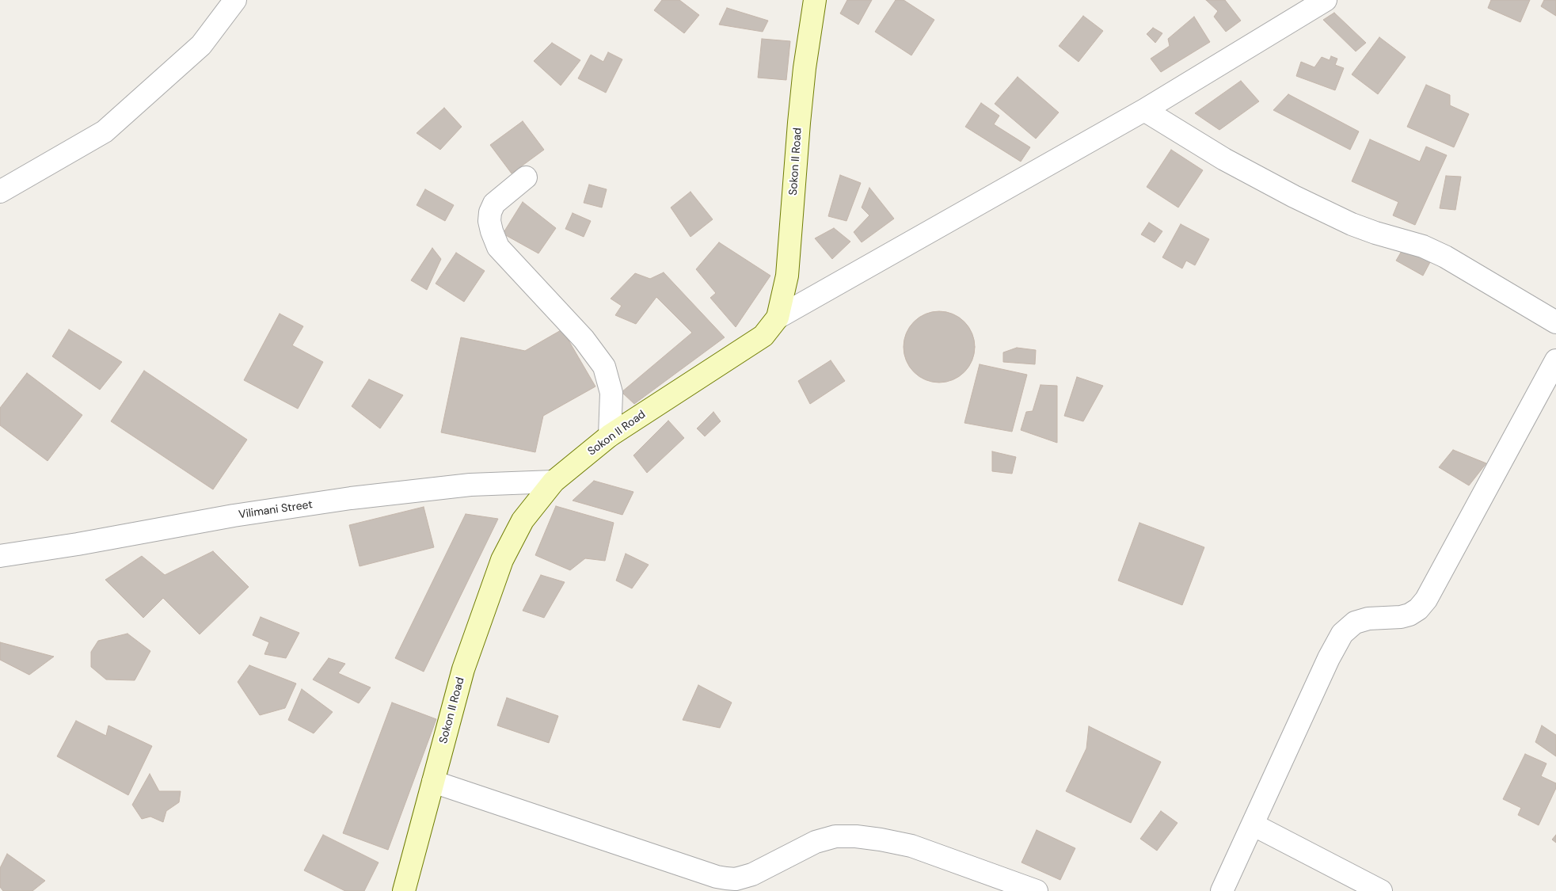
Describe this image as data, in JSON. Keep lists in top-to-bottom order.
{
  "streets": {
    "street": ["Sokon II Road", "Vilimani Street"]
  },
  "crossings": [
    ["Sokon II Road", "Vilimani Street"]
  ]
}
